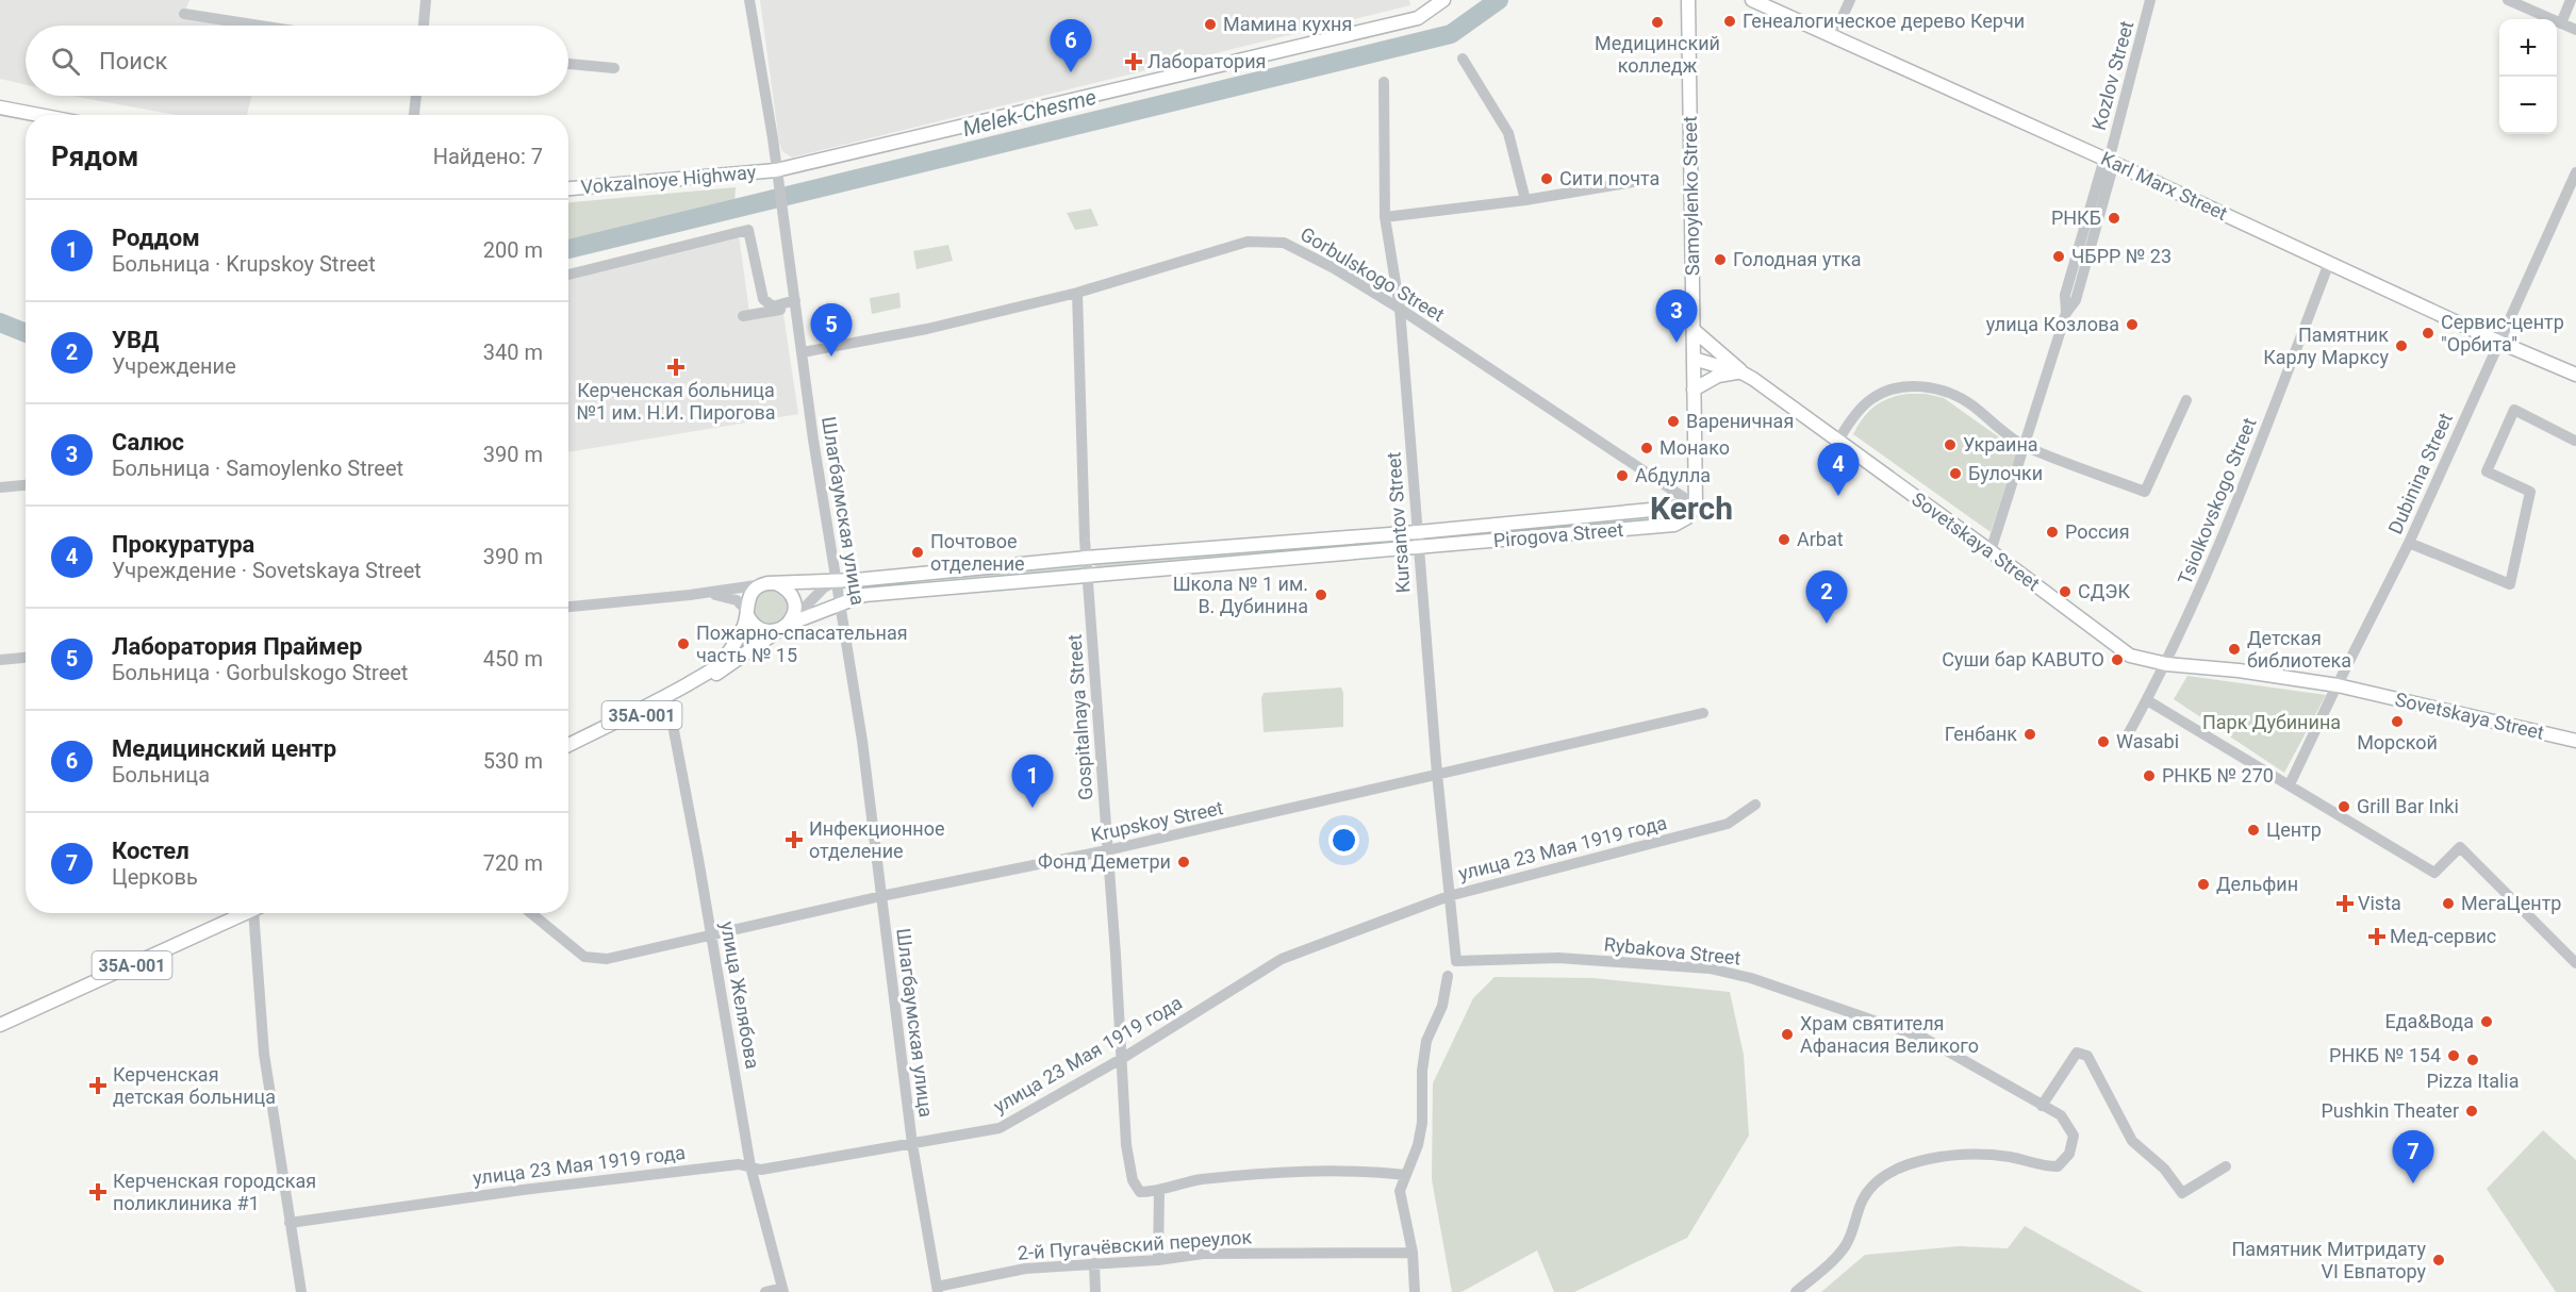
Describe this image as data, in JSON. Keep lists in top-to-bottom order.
{
  "streets": {
    "main road": [
      "Vokzalnoye Highway",
      "Karl Marx Street",
      "Samoylenko Street",
      "Pirogova Street",
      "Sovetskaya Street",
      "35А-001"
    ],
    "street": [
      "Kozlov Street",
      "Gorbulskogo Street",
      "Dubinina Street",
      "Tsiolkovskogo Street",
      "Шлагбаумская улица",
      "Kursantov Street",
      "Gospitalnaya Street",
      "Krupskoy Street",
      "улица 23 Мая 1919 года",
      "Rybakova Street",
      "улица Желябова",
      "2-й Пугачёвский переулок"
    ]
  },
  "crossings": [
    ["Kozlov Street", "Karl Marx Street"],
    ["Kozlov Street", "Sovetskaya Street"],
    ["Vokzalnoye Highway", "Шлагбаумская улица"],
    ["Karl Marx Street", "Dubinina Street"],
    ["Karl Marx Street", "Tsiolkovskogo Street"],
    ["Samoylenko Street", "Gorbulskogo Street"],
    ["Samoylenko Street", "Pirogova Street"],
    ["Samoylenko Street", "Sovetskaya Street"],
    ["Gorbulskogo Street", "Шлагбаумская улица"],
    ["Gorbulskogo Street", "Kursantov Street"],
    ["Gorbulskogo Street", "Pirogova Street"],
    ["Gorbulskogo Street", "Gospitalnaya Street"],
    ["Dubinina Street", "Sovetskaya Street"],
    ["Tsiolkovskogo Street", "Sovetskaya Street"],
    ["Шлагбаумская улица", "Pirogova Street"],
    ["Шлагбаумская улица", "Krupskoy Street"],
    ["Шлагбаумская улица", "улица 23 Мая 1919 года"],
    ["Шлагбаумская улица", "2-й Пугачёвский переулок"],
    ["Kursantov Street", "Pirogova Street"],
    ["Kursantov Street", "Krupskoy Street"],
    ["Kursantov Street", "улица 23 Мая 1919 года"],
    ["Kursantov Street", "Rybakova Street"],
    ["Pirogova Street", "35А-001"],
    ["Pirogova Street", "Gospitalnaya Street"],
    ["35А-001", "улица Желябова"],
    ["Gospitalnaya Street", "Krupskoy Street"],
    ["Gospitalnaya Street", "улица 23 Мая 1919 года"],
    ["Krupskoy Street", "улица Желябова"],
    ["улица 23 Мая 1919 года", "улица Желябова"]
  ],
  "districts": ["Kerch"],
  "water": ["Melek-Chesme"],
  "parks": ["Парк Дубинина"],
  "places": {
    "other": [
      "Генеалогическое дерево Керчи",
      "Медицинский колледж",
      "Мамина кухня",
      "Сити почта",
      "РНКБ",
      "ЧБРР № 23",
      "Голодная утка",
      "улица Козлова",
      "Сервис-центр \"Орбита\"",
      "Памятник Карлу Марксу",
      "Вареничная",
      "Украина",
      "Монако",
      "Булочки",
      "Абдулла",
      "Россия",
      "Arbat",
      "Почтовое отделение",
      "СДЭК",
      "Школа № 1 им. В. Дубинина",
      "Пожарно-спасательная часть № 15",
      "Детская библиотека",
      "Суши бар KABUTO",
      "Морской",
      "Генбанк",
      "Wasabi",
      "РНКБ № 270",
      "Grill Bar Inki",
      "Центр",
      "Фонд Деметри",
      "Дельфин",
      "МегаЦентр",
      "Еда&Вода",
      "Храм святителя Афанасия Великого",
      "РНКБ № 154",
      "Pizza Italia",
      "Pushkin Theater",
      "Памятник Митридату VI Евпатору"
    ],
    "health": [
      "Лаборатория",
      "Керченская больница №1 им. Н.И. Пирогова",
      "Инфекционное отделение",
      "Vista",
      "Мед-сервис",
      "Керченская детская больница",
      "Керченская городская поликлиника #1"
    ]
  },
  "page": {
    "map_buttons": ["+", "−"],
    "pins": [
      "6",
      "3",
      "5",
      "4",
      "2",
      "1",
      "7"
    ],
    "search": "Поиск",
    "heading": ["Рядом", "Найдено: 7"],
    "list": [
      {
        "mark": "1",
        "name": "Роддом",
        "note": "Больница · Krupskoy Street",
        "value": "200 m"
      },
      {
        "mark": "2",
        "name": "УВД",
        "note": "Учреждение",
        "value": "340 m"
      },
      {
        "mark": "3",
        "name": "Салюс",
        "note": "Больница · Samoylenko Street",
        "value": "390 m"
      },
      {
        "mark": "4",
        "name": "Прокуратура",
        "note": "Учреждение · Sovetskaya Street",
        "value": "390 m"
      },
      {
        "mark": "5",
        "name": "Лаборатория Праймер",
        "note": "Больница · Gorbulskogo Street",
        "value": "450 m"
      },
      {
        "mark": "6",
        "name": "Медицинский центр",
        "note": "Больница",
        "value": "530 m"
      },
      {
        "mark": "7",
        "name": "Костел",
        "note": "Церковь",
        "value": "720 m"
      }
    ]
  }
}
